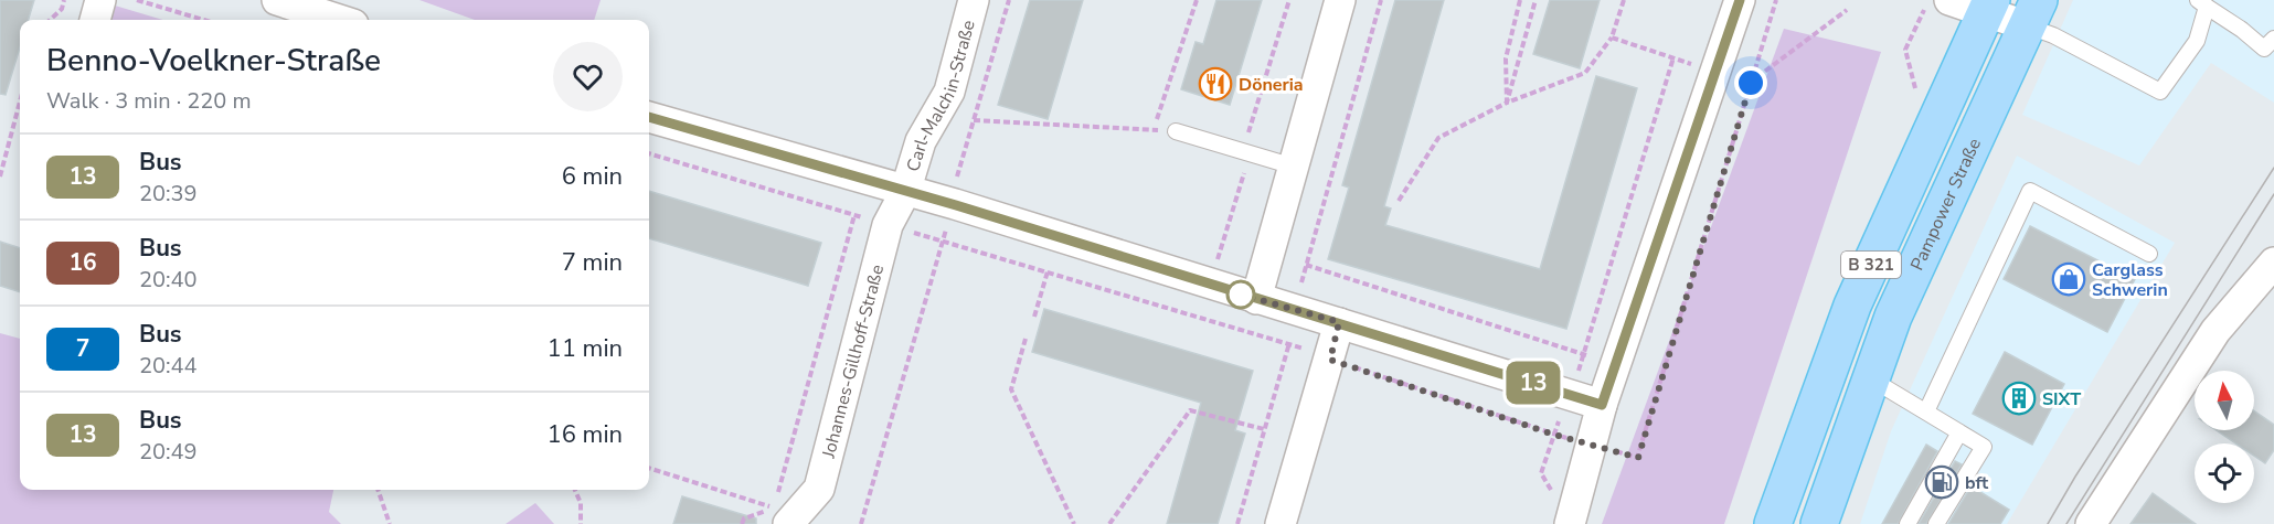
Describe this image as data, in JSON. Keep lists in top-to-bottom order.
{
  "streets": {
    "main road": ["Pampower Straße", "B 321"],
    "street": ["Carl-Malchin-Straße", "Johannes-Gillhoff-Straße"]
  },
  "crossings": [
    ["Carl-Malchin-Straße", "Johannes-Gillhoff-Straße"]
  ],
  "places": {
    "restaurant": ["Döneria"],
    "shop": ["Carglass Schwerin"],
    "building": ["SIXT"],
    "fuel station": ["bft"]
  },
  "lines": ["bus line 13"],
  "north": "top",
  "page": {
    "on_map": "13",
    "heading": ["Benno-Voelkner-Straße", "Walk · 3 min · 220 m"],
    "list": [
      {
        "mark": "13",
        "name": "Bus",
        "note": "20:39",
        "value": "6 min"
      },
      {
        "mark": "16",
        "name": "Bus",
        "note": "20:40",
        "value": "7 min"
      },
      {
        "mark": "7",
        "name": "Bus",
        "note": "20:44",
        "value": "11 min"
      },
      {
        "mark": "13",
        "name": "Bus",
        "note": "20:49",
        "value": "16 min"
      }
    ]
  }
}
